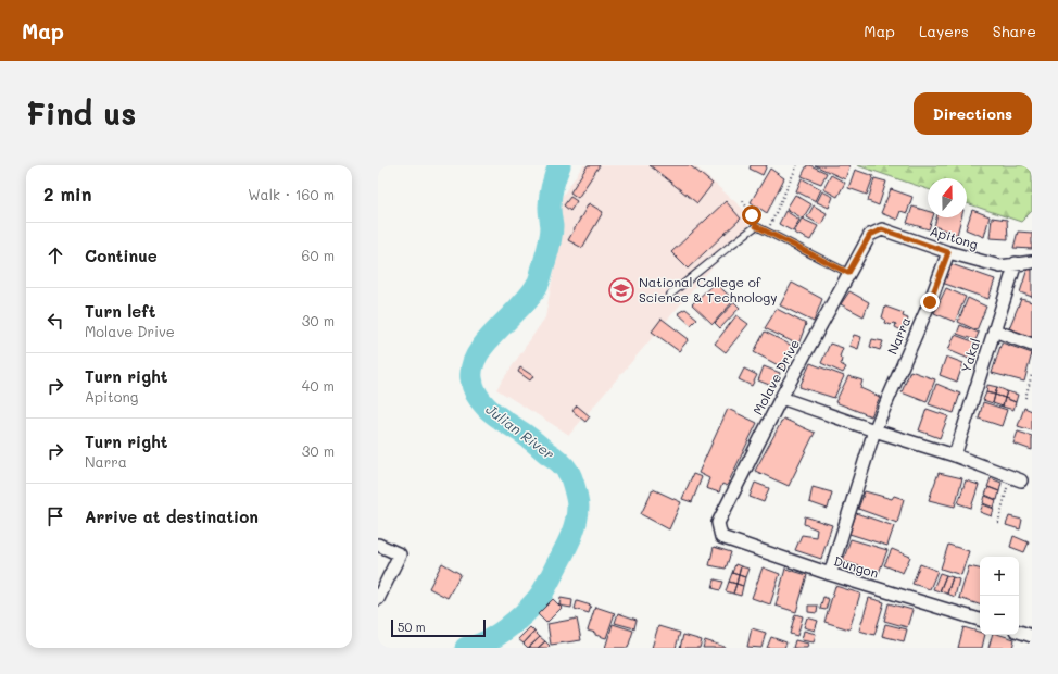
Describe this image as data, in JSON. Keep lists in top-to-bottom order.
{
  "streets": {
    "street": [
      "Apitong",
      "Narra",
      "Yakal",
      "Molave Drive",
      "Dungon"
    ]
  },
  "crossings": [
    ["Apitong", "Narra"],
    ["Apitong", "Yakal"],
    ["Apitong", "Molave Drive"],
    ["Narra", "Dungon"],
    ["Molave Drive", "Dungon"]
  ],
  "water": ["Julian River"],
  "places": {
    "school or university": ["National College of Science & Technology"]
  },
  "scale_bar": "50 m",
  "north": "top",
  "page": {
    "header": "Map",
    "nav": ["Map", "Layers", "Share"],
    "buttons": "Directions",
    "title": "Find us",
    "heading": ["2 min", "Walk · 160 m"],
    "list": [
      ["Continue", "60 m"],
      ["Turn left", "Molave Drive", "30 m"],
      ["Turn right", "Apitong", "40 m"],
      ["Turn right", "Narra", "30 m"],
      "Arrive at destination"
    ],
    "map_buttons": ["+", "−"],
    "scale": "50 m"
  }
}
